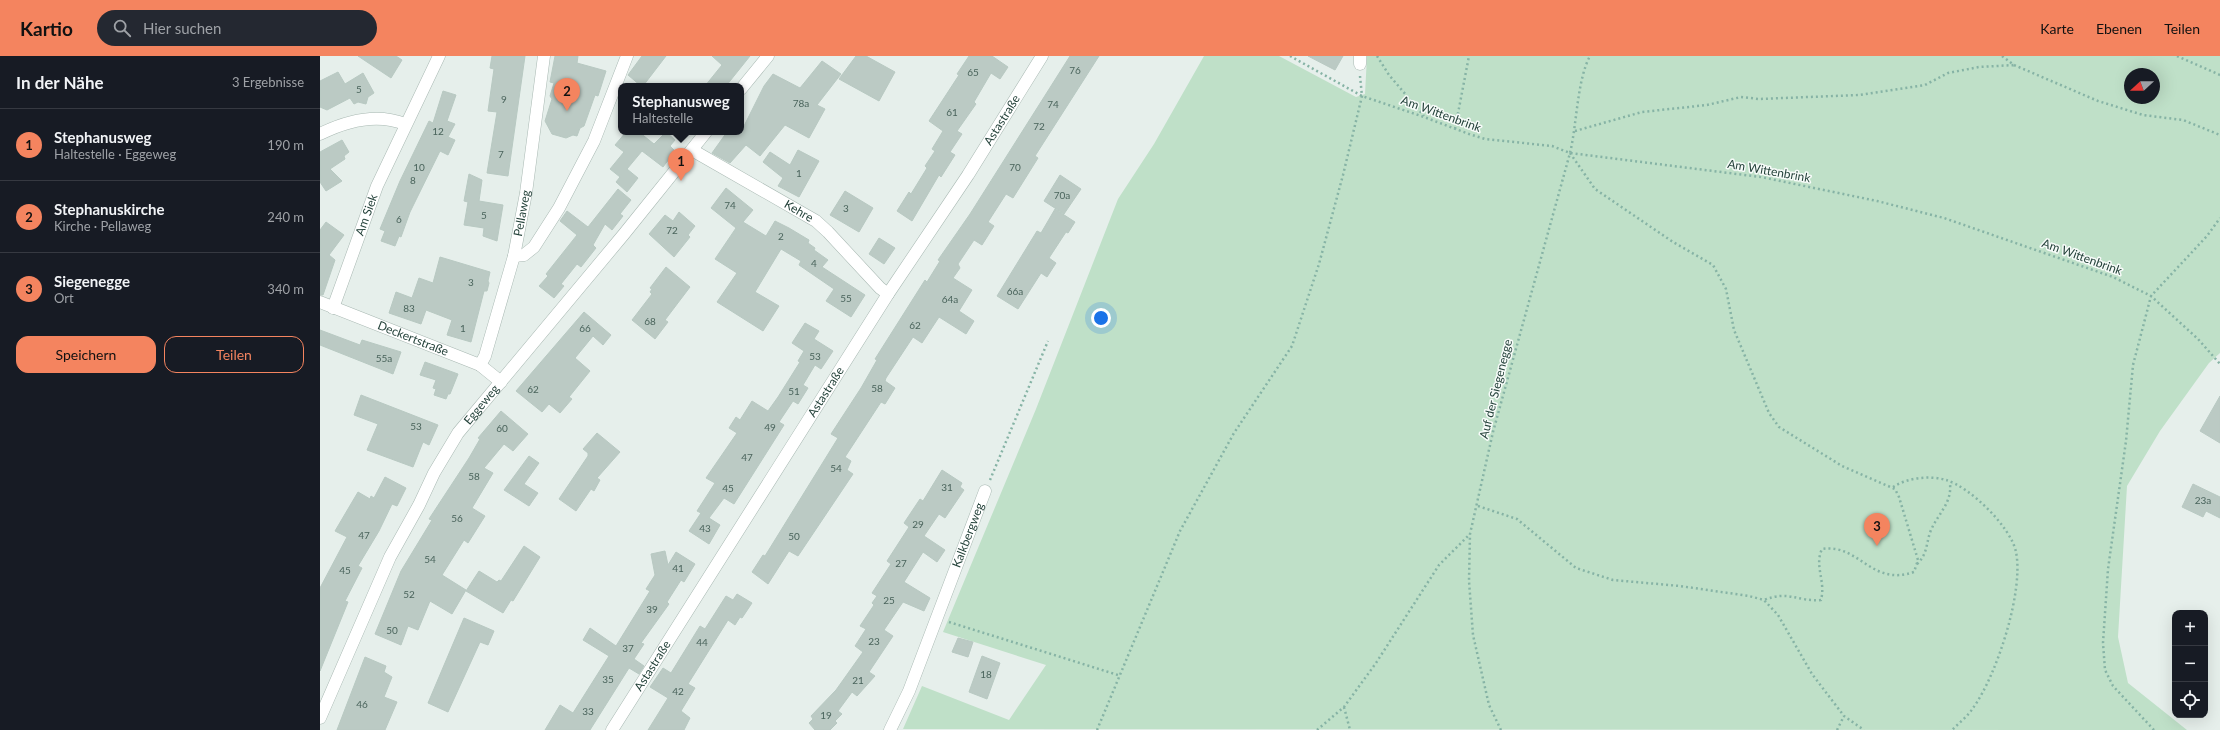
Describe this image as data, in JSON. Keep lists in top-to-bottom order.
{
  "streets": {
    "street": [
      "Astastraße",
      "Kehre",
      "Pellaweg",
      "Am Siek",
      "Deckertstraße",
      "Eggeweg",
      "Kalkbergweg"
    ],
    "path": ["Am Wittenbrink", "Auf der Siegenegge"]
  },
  "crossings": [
    ["Am Wittenbrink", "Auf der Siegenegge"],
    ["Astastraße", "Kehre"],
    ["Kehre", "Eggeweg"],
    ["Pellaweg", "Deckertstraße"],
    ["Am Siek", "Deckertstraße"],
    ["Deckertstraße", "Eggeweg"]
  ],
  "house_numbers": [
    "76",
    "65",
    "5",
    "9",
    "78a",
    "74",
    "61",
    "72",
    "12",
    "7",
    "10",
    "70",
    "1",
    "8",
    "70a",
    "74",
    "3",
    "5",
    "6",
    "72",
    "2",
    "4",
    "3",
    "66a",
    "55",
    "64a",
    "83",
    "68",
    "62",
    "1",
    "66",
    "53",
    "55a",
    "58",
    "62",
    "51",
    "53",
    "49",
    "60",
    "47",
    "54",
    "58",
    "31",
    "45",
    "23a",
    "56",
    "29",
    "43",
    "47",
    "50",
    "54",
    "27",
    "41",
    "45",
    "52",
    "25",
    "39",
    "50",
    "23",
    "44",
    "37",
    "18",
    "35",
    "21",
    "42",
    "46",
    "33",
    "19"
  ],
  "north": "left",
  "page": {
    "header": "Kartio",
    "search": "Hier suchen",
    "nav": ["Karte", "Ebenen", "Teilen"],
    "heading": ["In der Nähe", "3 Ergebnisse"],
    "pins": ["2", "1", "3"],
    "popup": ["Stephanusweg", "Haltestelle"],
    "list": [
      {
        "mark": "1",
        "name": "Stephanusweg",
        "note": "Haltestelle · Eggeweg",
        "value": "190 m"
      },
      {
        "mark": "2",
        "name": "Stephanuskirche",
        "note": "Kirche · Pellaweg",
        "value": "240 m"
      },
      {
        "mark": "3",
        "name": "Siegenegge",
        "note": "Ort",
        "value": "340 m"
      }
    ],
    "buttons": ["Speichern", "Teilen"],
    "map_buttons": ["+", "−"]
  }
}
